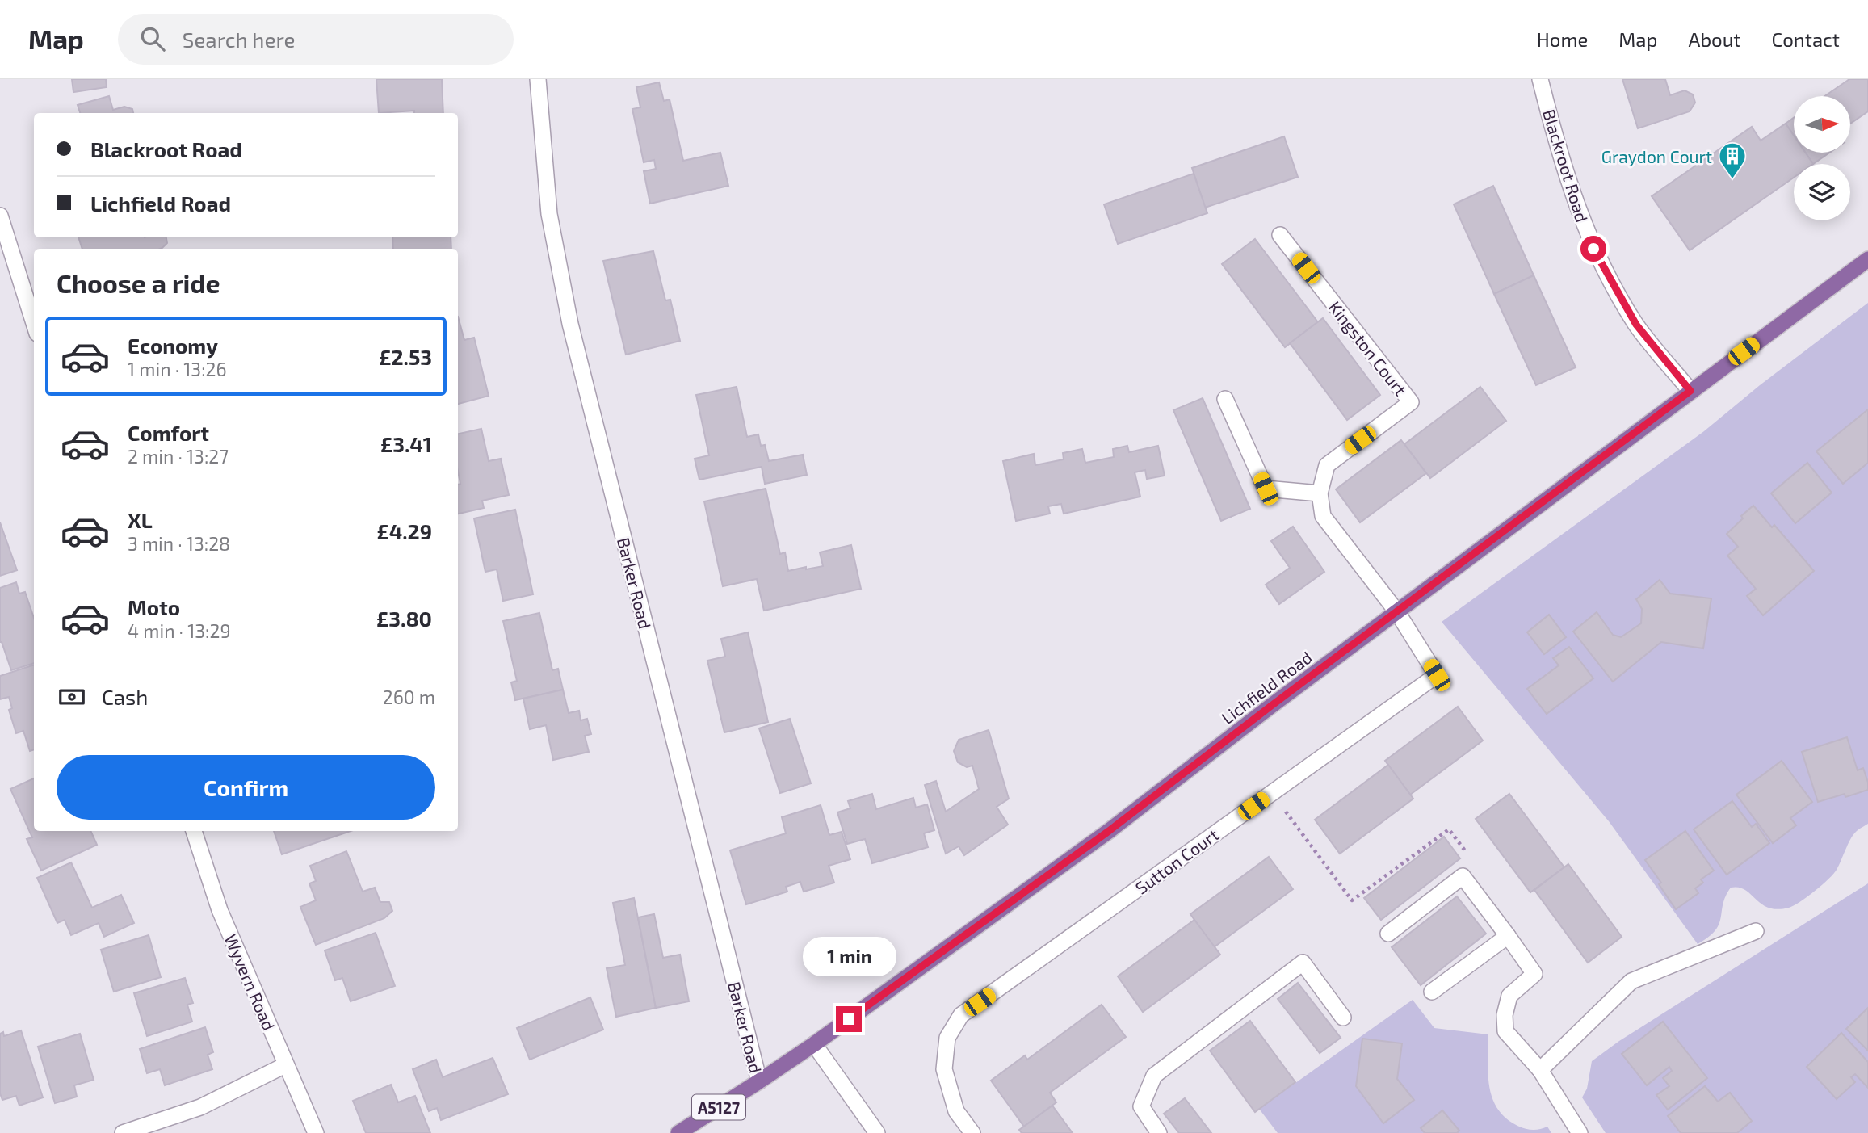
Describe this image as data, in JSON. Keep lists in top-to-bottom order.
{
  "streets": {
    "main road": ["Lichfield Road", "A5127"],
    "street": [
      "Blackroot Road",
      "Kingston Court",
      "Barker Road",
      "Sutton Court",
      "Wyvern Road"
    ]
  },
  "crossings": [
    ["Blackroot Road", "Lichfield Road"],
    ["Kingston Court", "Lichfield Road"],
    ["Kingston Court", "Sutton Court"],
    ["Barker Road", "Lichfield Road"],
    ["Lichfield Road", "Sutton Court"]
  ],
  "places": {
    "building": ["Graydon Court"]
  },
  "north": "right",
  "page": {
    "header": "Map",
    "search": "Search here",
    "nav": [
      "Home",
      "Map",
      "About",
      "Contact"
    ],
    "banner": ["Blackroot Road", "Lichfield Road"],
    "heading": "Choose a ride",
    "list": [
      {
        "name": "Economy",
        "note": "1 min · 13:26",
        "value": "£2.53"
      },
      {
        "name": "Comfort",
        "note": "2 min · 13:27",
        "value": "£3.41"
      },
      {
        "name": "XL",
        "note": "3 min · 13:28",
        "value": "£4.29"
      },
      {
        "name": "Moto",
        "note": "4 min · 13:29",
        "value": "£3.80"
      }
    ],
    "pay": ["Cash", "260 m"],
    "buttons": "Confirm",
    "bubble": "1 min"
  }
}
